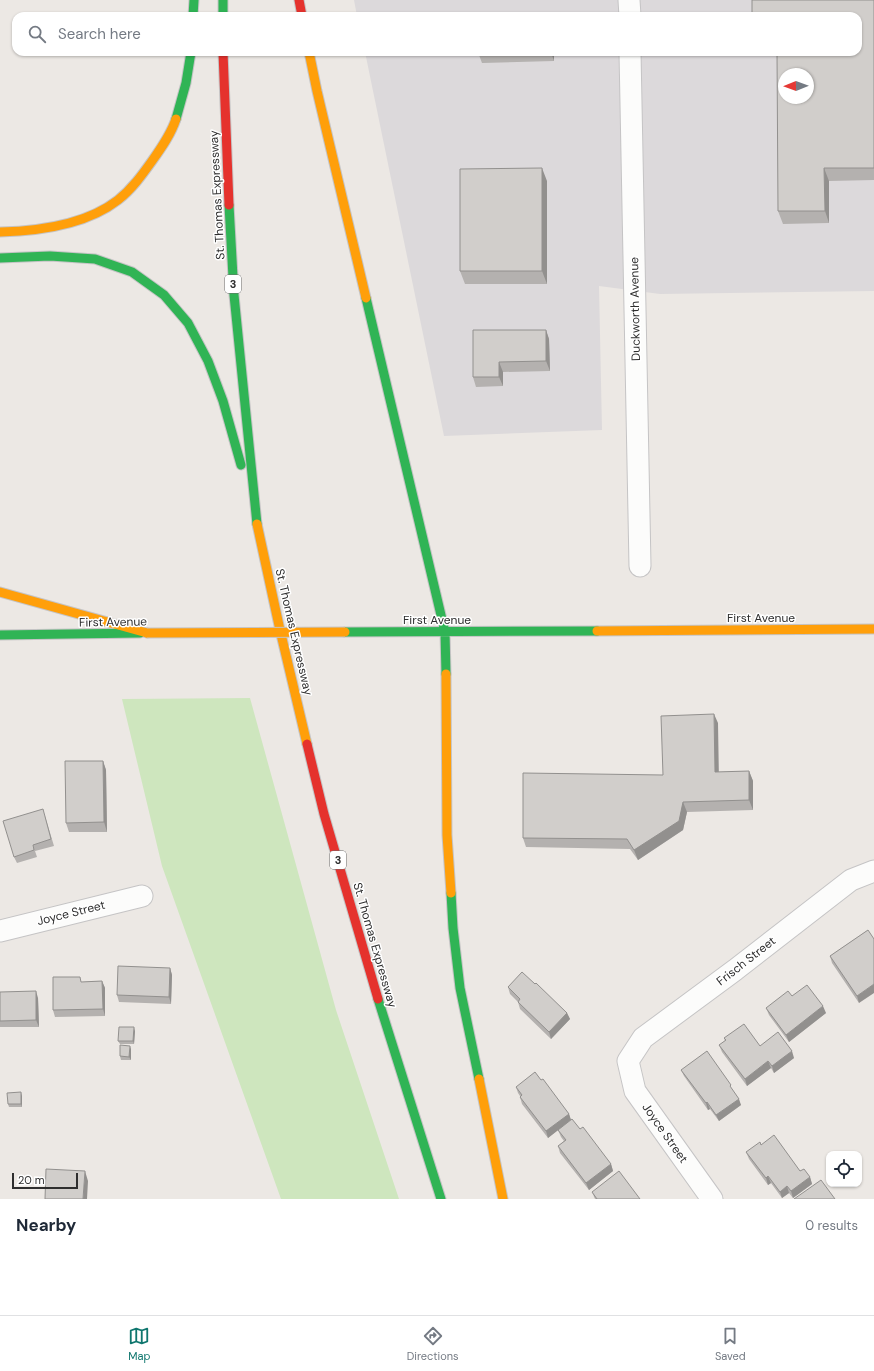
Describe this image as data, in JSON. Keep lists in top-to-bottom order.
{
  "streets": {
    "main road": ["St. Thomas Expressway", "3", "First Avenue"],
    "street": ["Duckworth Avenue", "Joyce Street", "Frisch Street"]
  },
  "crossings": [
    ["Joyce Street", "Frisch Street"]
  ],
  "scale_bar": "20 m",
  "north": "left",
  "page": {
    "search": "Search here",
    "scale": "20 m",
    "heading": ["Nearby", "0 results"],
    "nav": ["Map", "Directions", "Saved"]
  }
}
